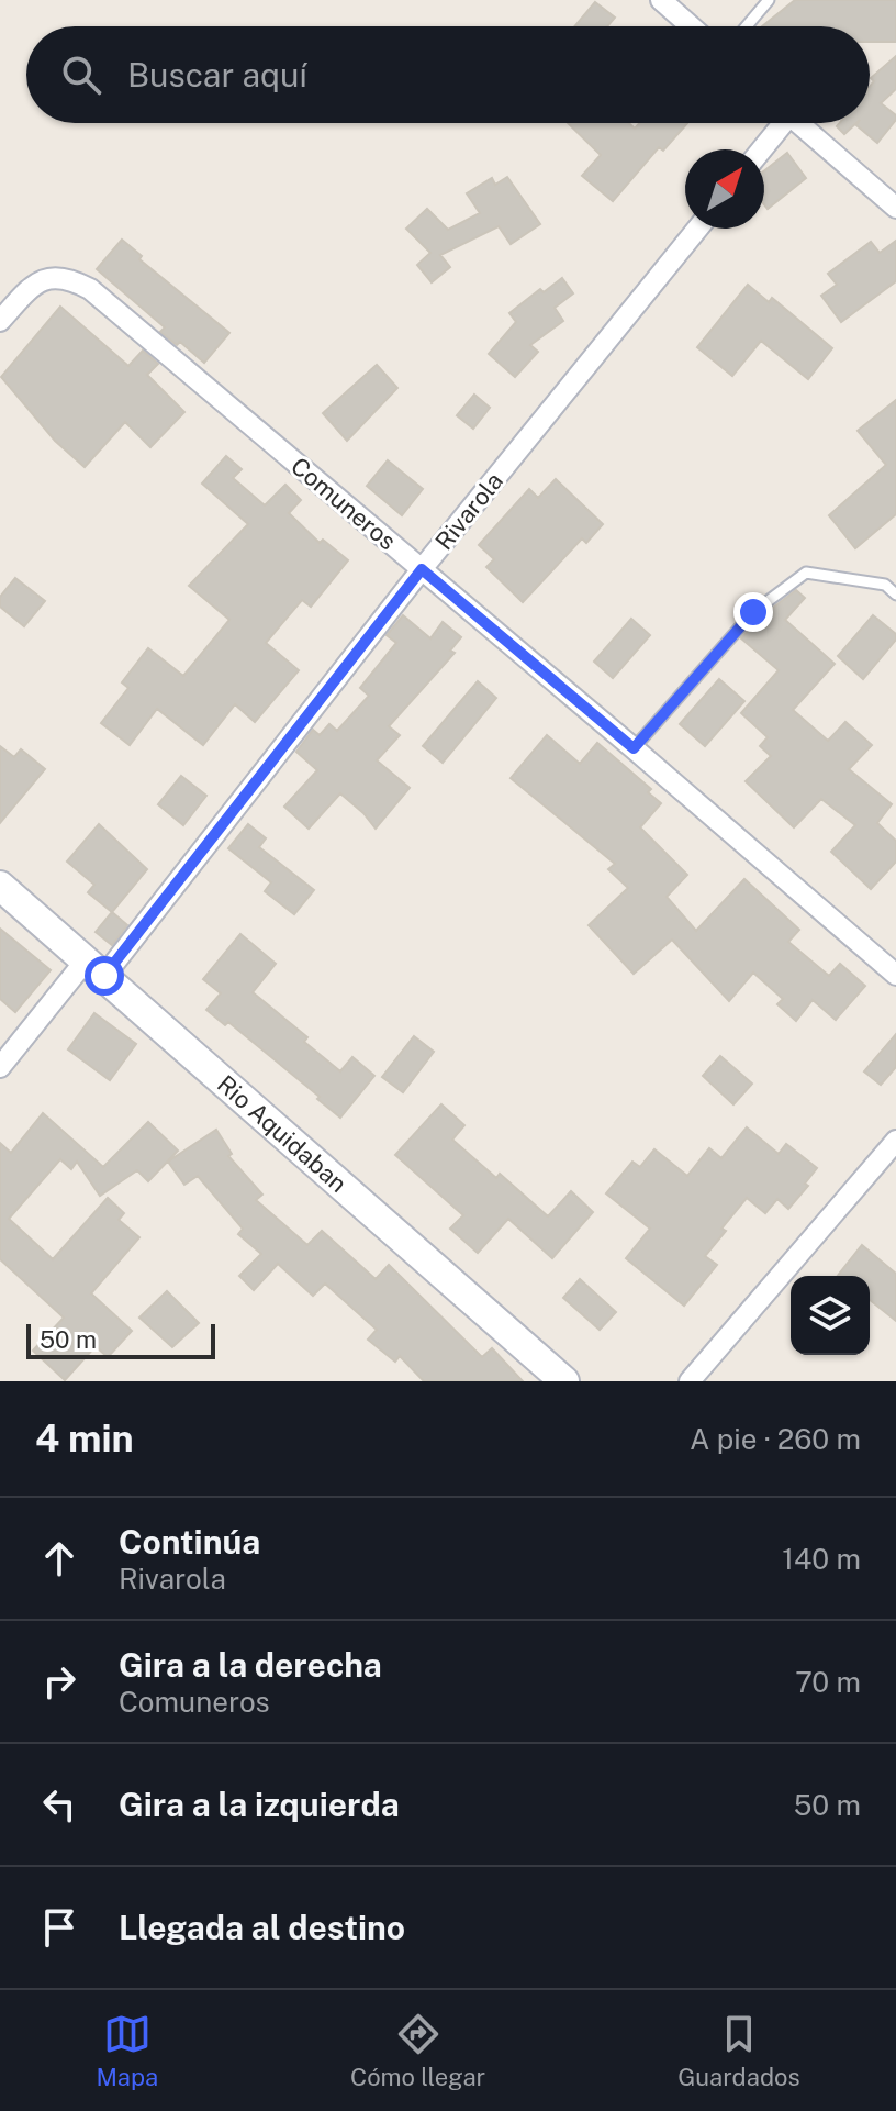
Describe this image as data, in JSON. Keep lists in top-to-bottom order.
{
  "streets": {
    "street": ["Comuneros", "Rivarola", "Rio Aquidaban"]
  },
  "crossings": [
    ["Comuneros", "Rivarola"],
    ["Rivarola", "Rio Aquidaban"]
  ],
  "scale_bar": "50 m",
  "north": "top right",
  "page": {
    "search": "Buscar aquí",
    "scale": "50 m",
    "heading": ["4 min", "A pie · 260 m"],
    "list": [
      ["Continúa", "Rivarola", "140 m"],
      ["Gira a la derecha", "Comuneros", "70 m"],
      ["Gira a la izquierda", "50 m"],
      "Llegada al destino"
    ],
    "nav": ["Mapa", "Cómo llegar", "Guardados"]
  }
}
